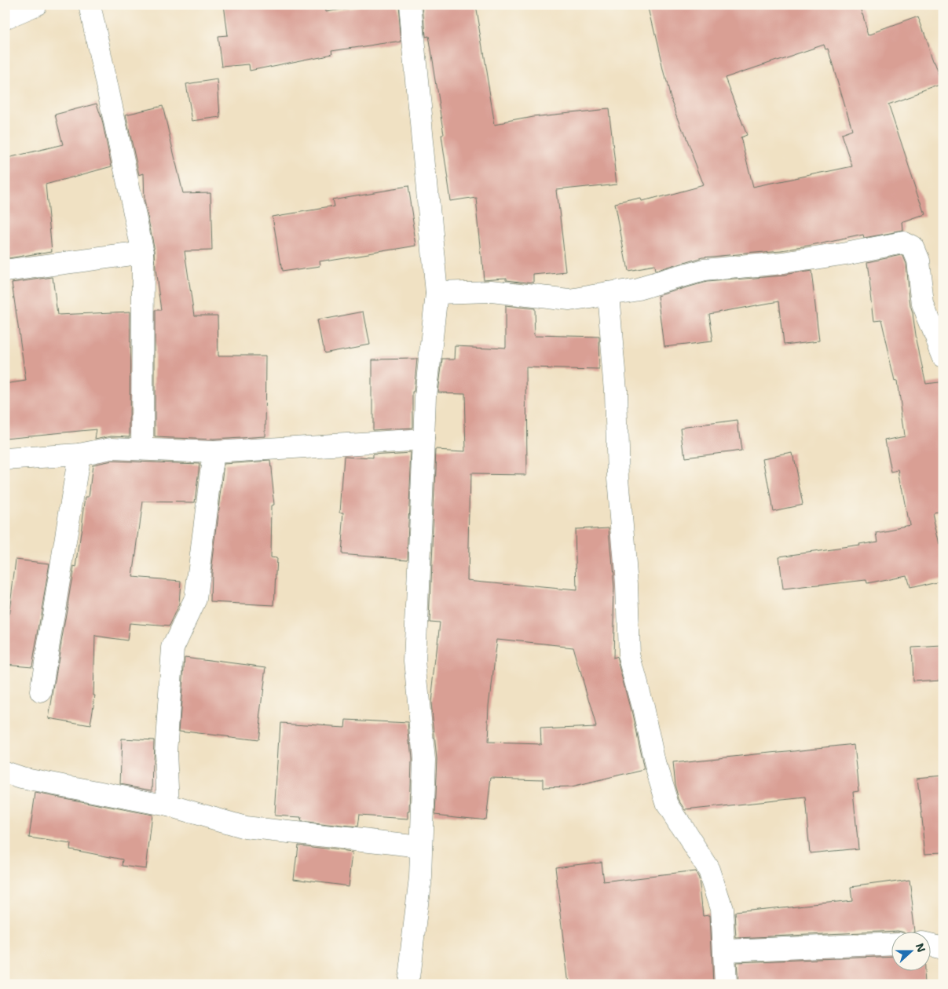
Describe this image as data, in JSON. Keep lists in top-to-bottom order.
{
  "north": "right"
}
